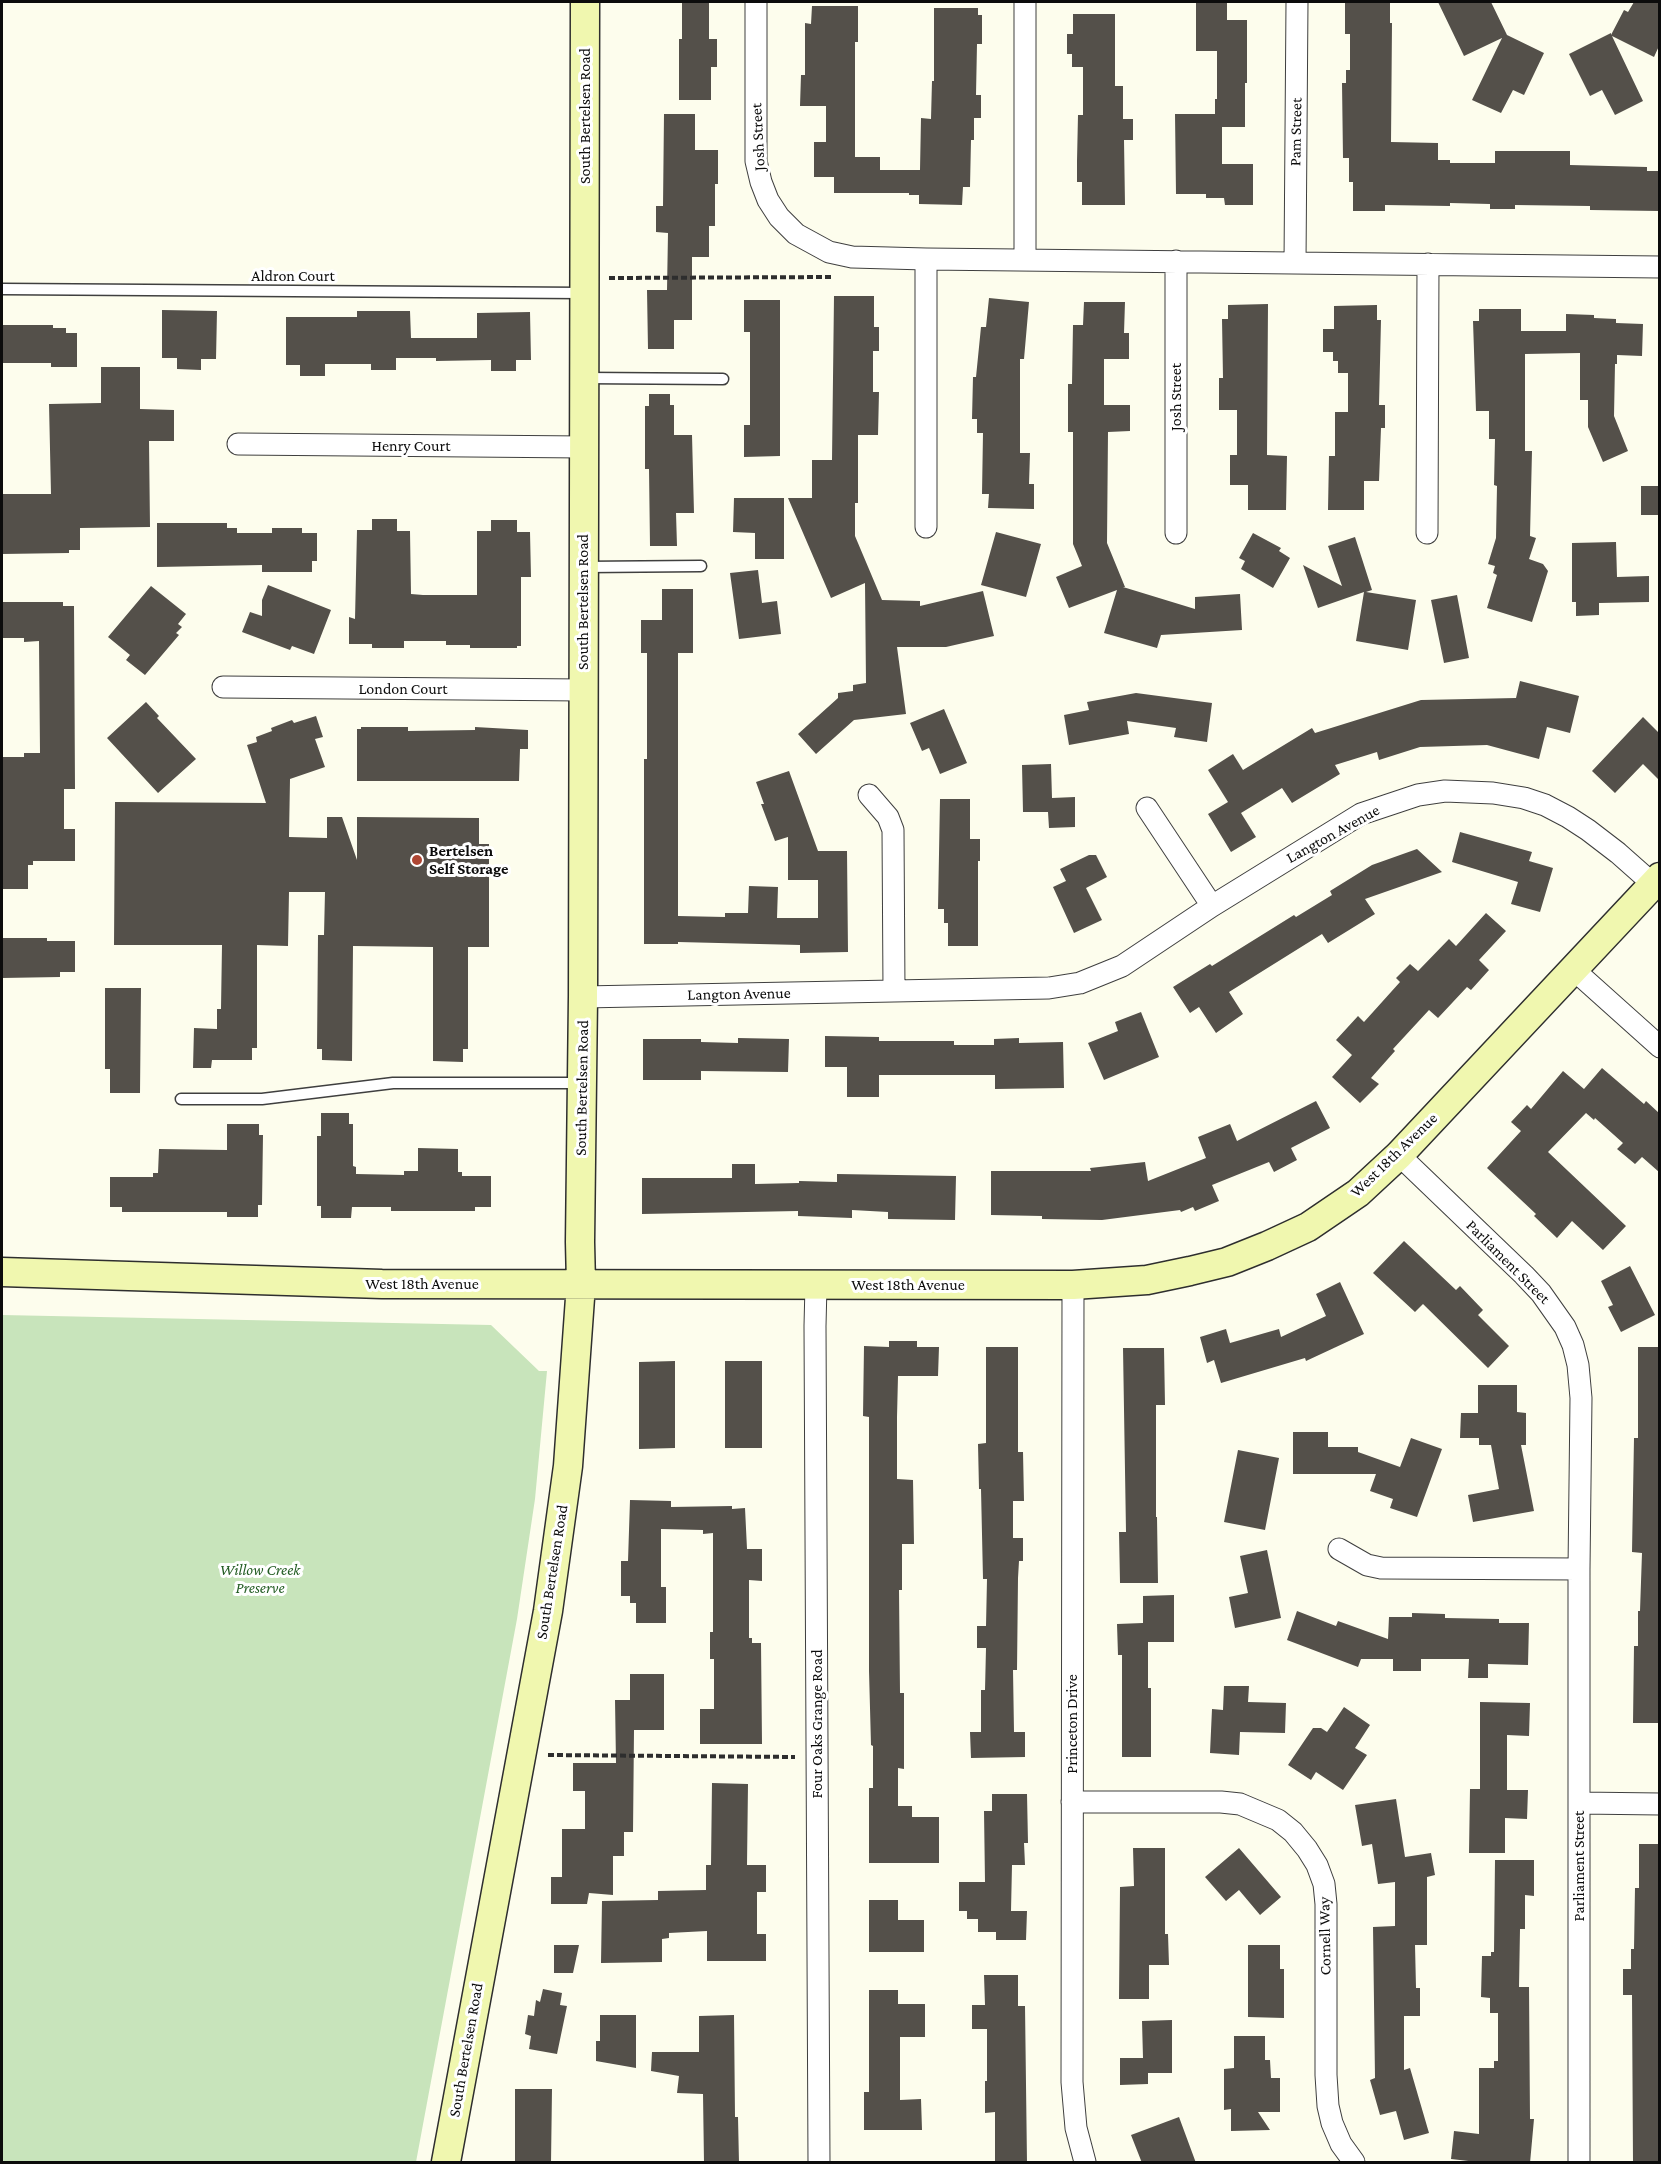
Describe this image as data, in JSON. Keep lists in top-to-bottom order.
{
  "streets": {
    "main road": ["South Bertelsen Road", "West 18th Avenue"],
    "street": [
      "Pam Street",
      "Josh Street",
      "Henry Court",
      "London Court",
      "Langton Avenue",
      "Parliament Street",
      "Four Oaks Grange Road",
      "Princeton Drive",
      "Cornell Way"
    ],
    "lane": ["Aldron Court"]
  },
  "crossings": [
    ["South Bertelsen Road", "Aldron Court"],
    ["South Bertelsen Road", "Henry Court"],
    ["South Bertelsen Road", "London Court"],
    ["South Bertelsen Road", "Langton Avenue"],
    ["South Bertelsen Road", "West 18th Avenue"],
    ["Pam Street", "Josh Street"],
    ["Langton Avenue", "West 18th Avenue"],
    ["West 18th Avenue", "Parliament Street"],
    ["West 18th Avenue", "Four Oaks Grange Road"],
    ["West 18th Avenue", "Princeton Drive"],
    ["Princeton Drive", "Cornell Way"]
  ],
  "parks": ["Willow Creek Preserve"],
  "places": ["Bertelsen Self Storage"]
}
